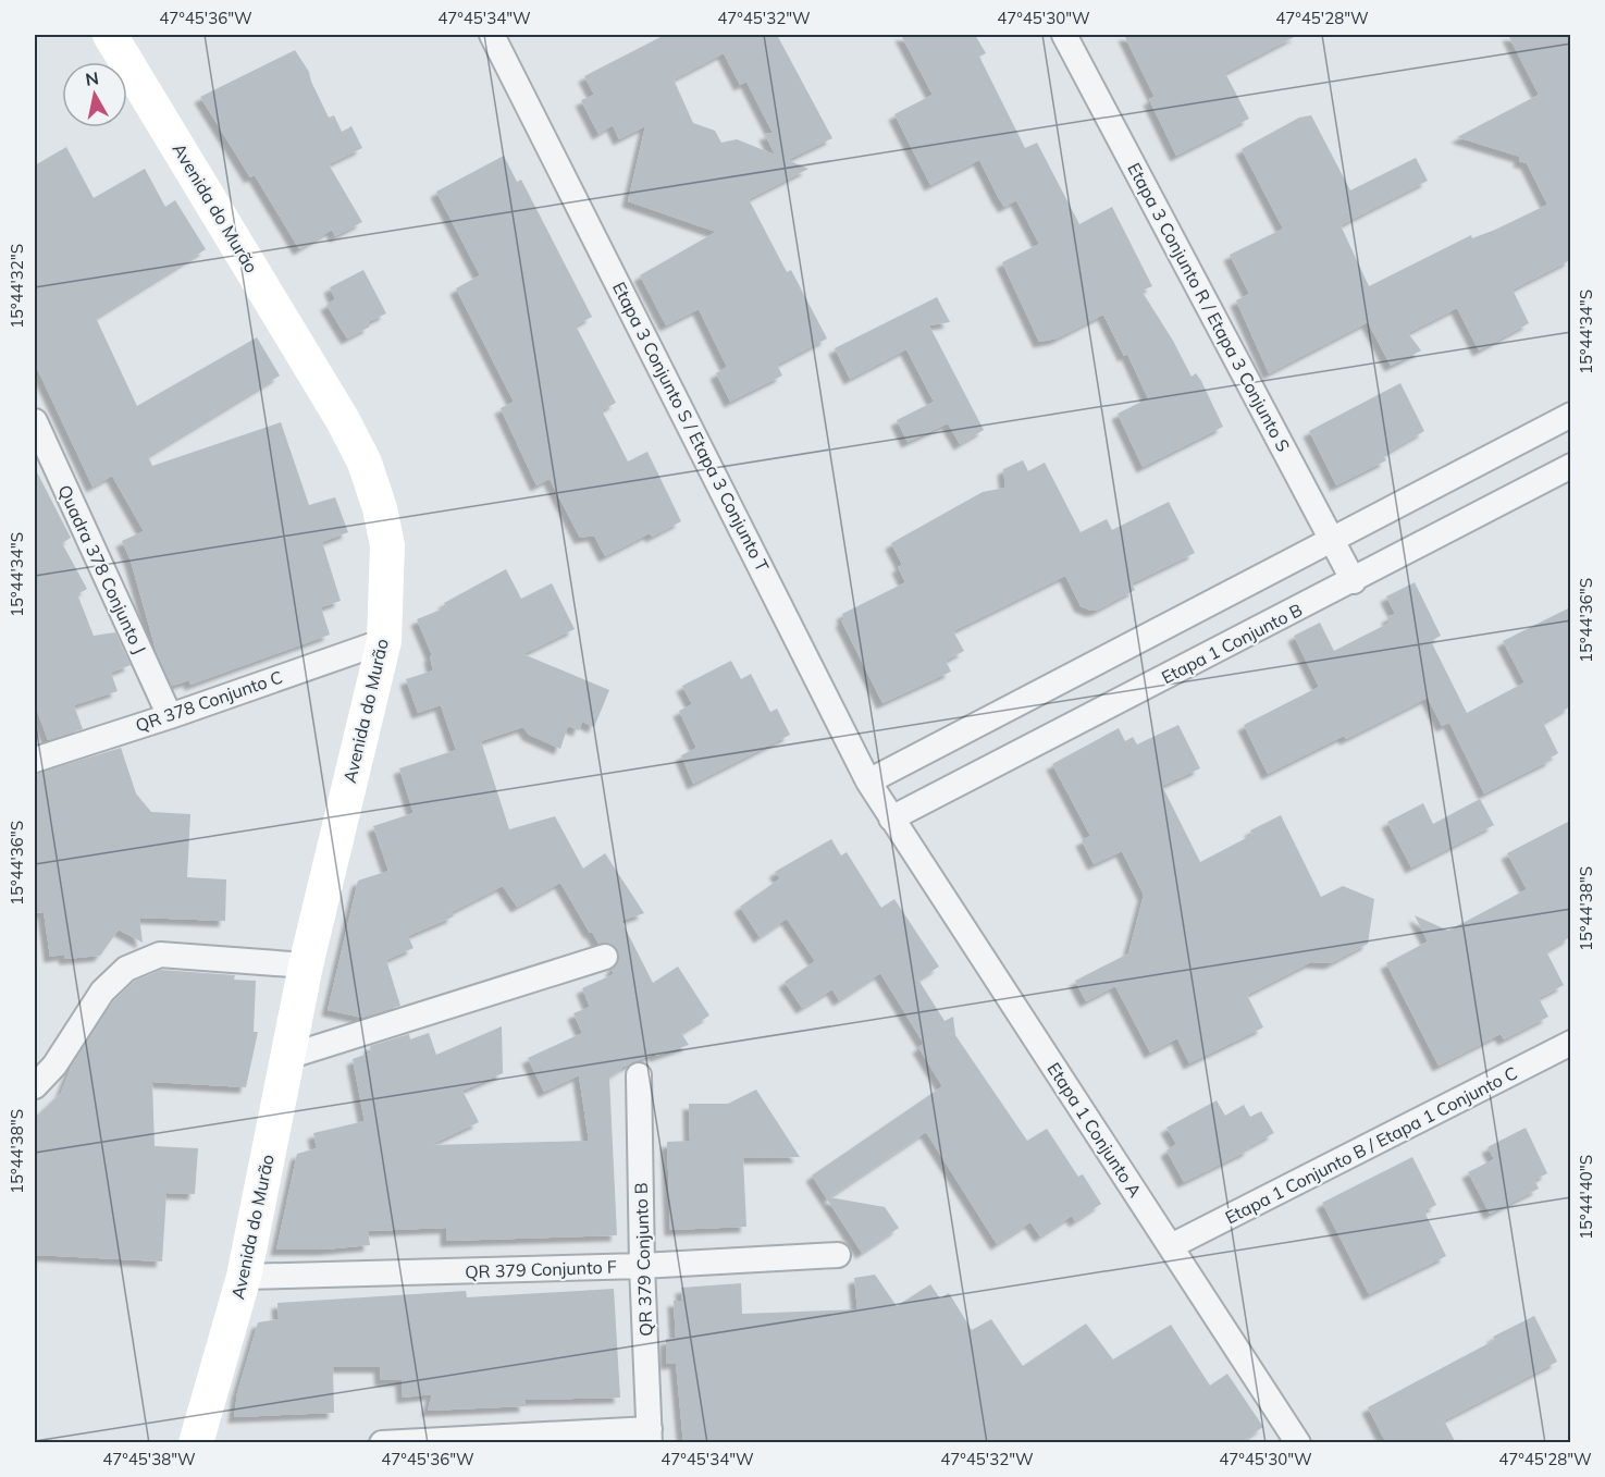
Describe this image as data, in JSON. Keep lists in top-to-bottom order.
{
  "streets": {
    "street": [
      "Avenida do Murão",
      "Etapa 3 Conjunto R / Etapa 3 Conjunto S",
      "Etapa 3 Conjunto S / Etapa 3 Conjunto T",
      "Quadra 378 Conjunto J",
      "Etapa 1 Conjunto B",
      "QR 378 Conjunto C",
      "Etapa 1 Conjunto A",
      "Etapa 1 Conjunto B / Etapa 1 Conjunto C",
      "QR 379 Conjunto B",
      "QR 379 Conjunto F"
    ]
  },
  "crossings": [
    ["Avenida do Murão", "QR 378 Conjunto C"],
    ["Avenida do Murão", "QR 379 Conjunto F"],
    ["Etapa 3 Conjunto R / Etapa 3 Conjunto S", "Etapa 1 Conjunto B"],
    ["Etapa 3 Conjunto S / Etapa 3 Conjunto T", "Etapa 1 Conjunto B"],
    ["Etapa 3 Conjunto S / Etapa 3 Conjunto T", "Etapa 1 Conjunto A"],
    ["Quadra 378 Conjunto J", "QR 378 Conjunto C"],
    ["Etapa 1 Conjunto B", "Etapa 1 Conjunto A"],
    ["Etapa 1 Conjunto A", "Etapa 1 Conjunto B / Etapa 1 Conjunto C"],
    ["QR 379 Conjunto B", "QR 379 Conjunto F"]
  ],
  "north": "top",
  "coordinates": [
    "47°45'36\"W",
    "47°45'34\"W",
    "47°45'32\"W",
    "47°45'30\"W",
    "47°45'28\"W",
    "15°44'32\"S",
    "15°44'34\"S",
    "15°44'36\"S",
    "15°44'38\"S",
    "15°44'40\"S",
    "47°45'38\"W"
  ]
}
